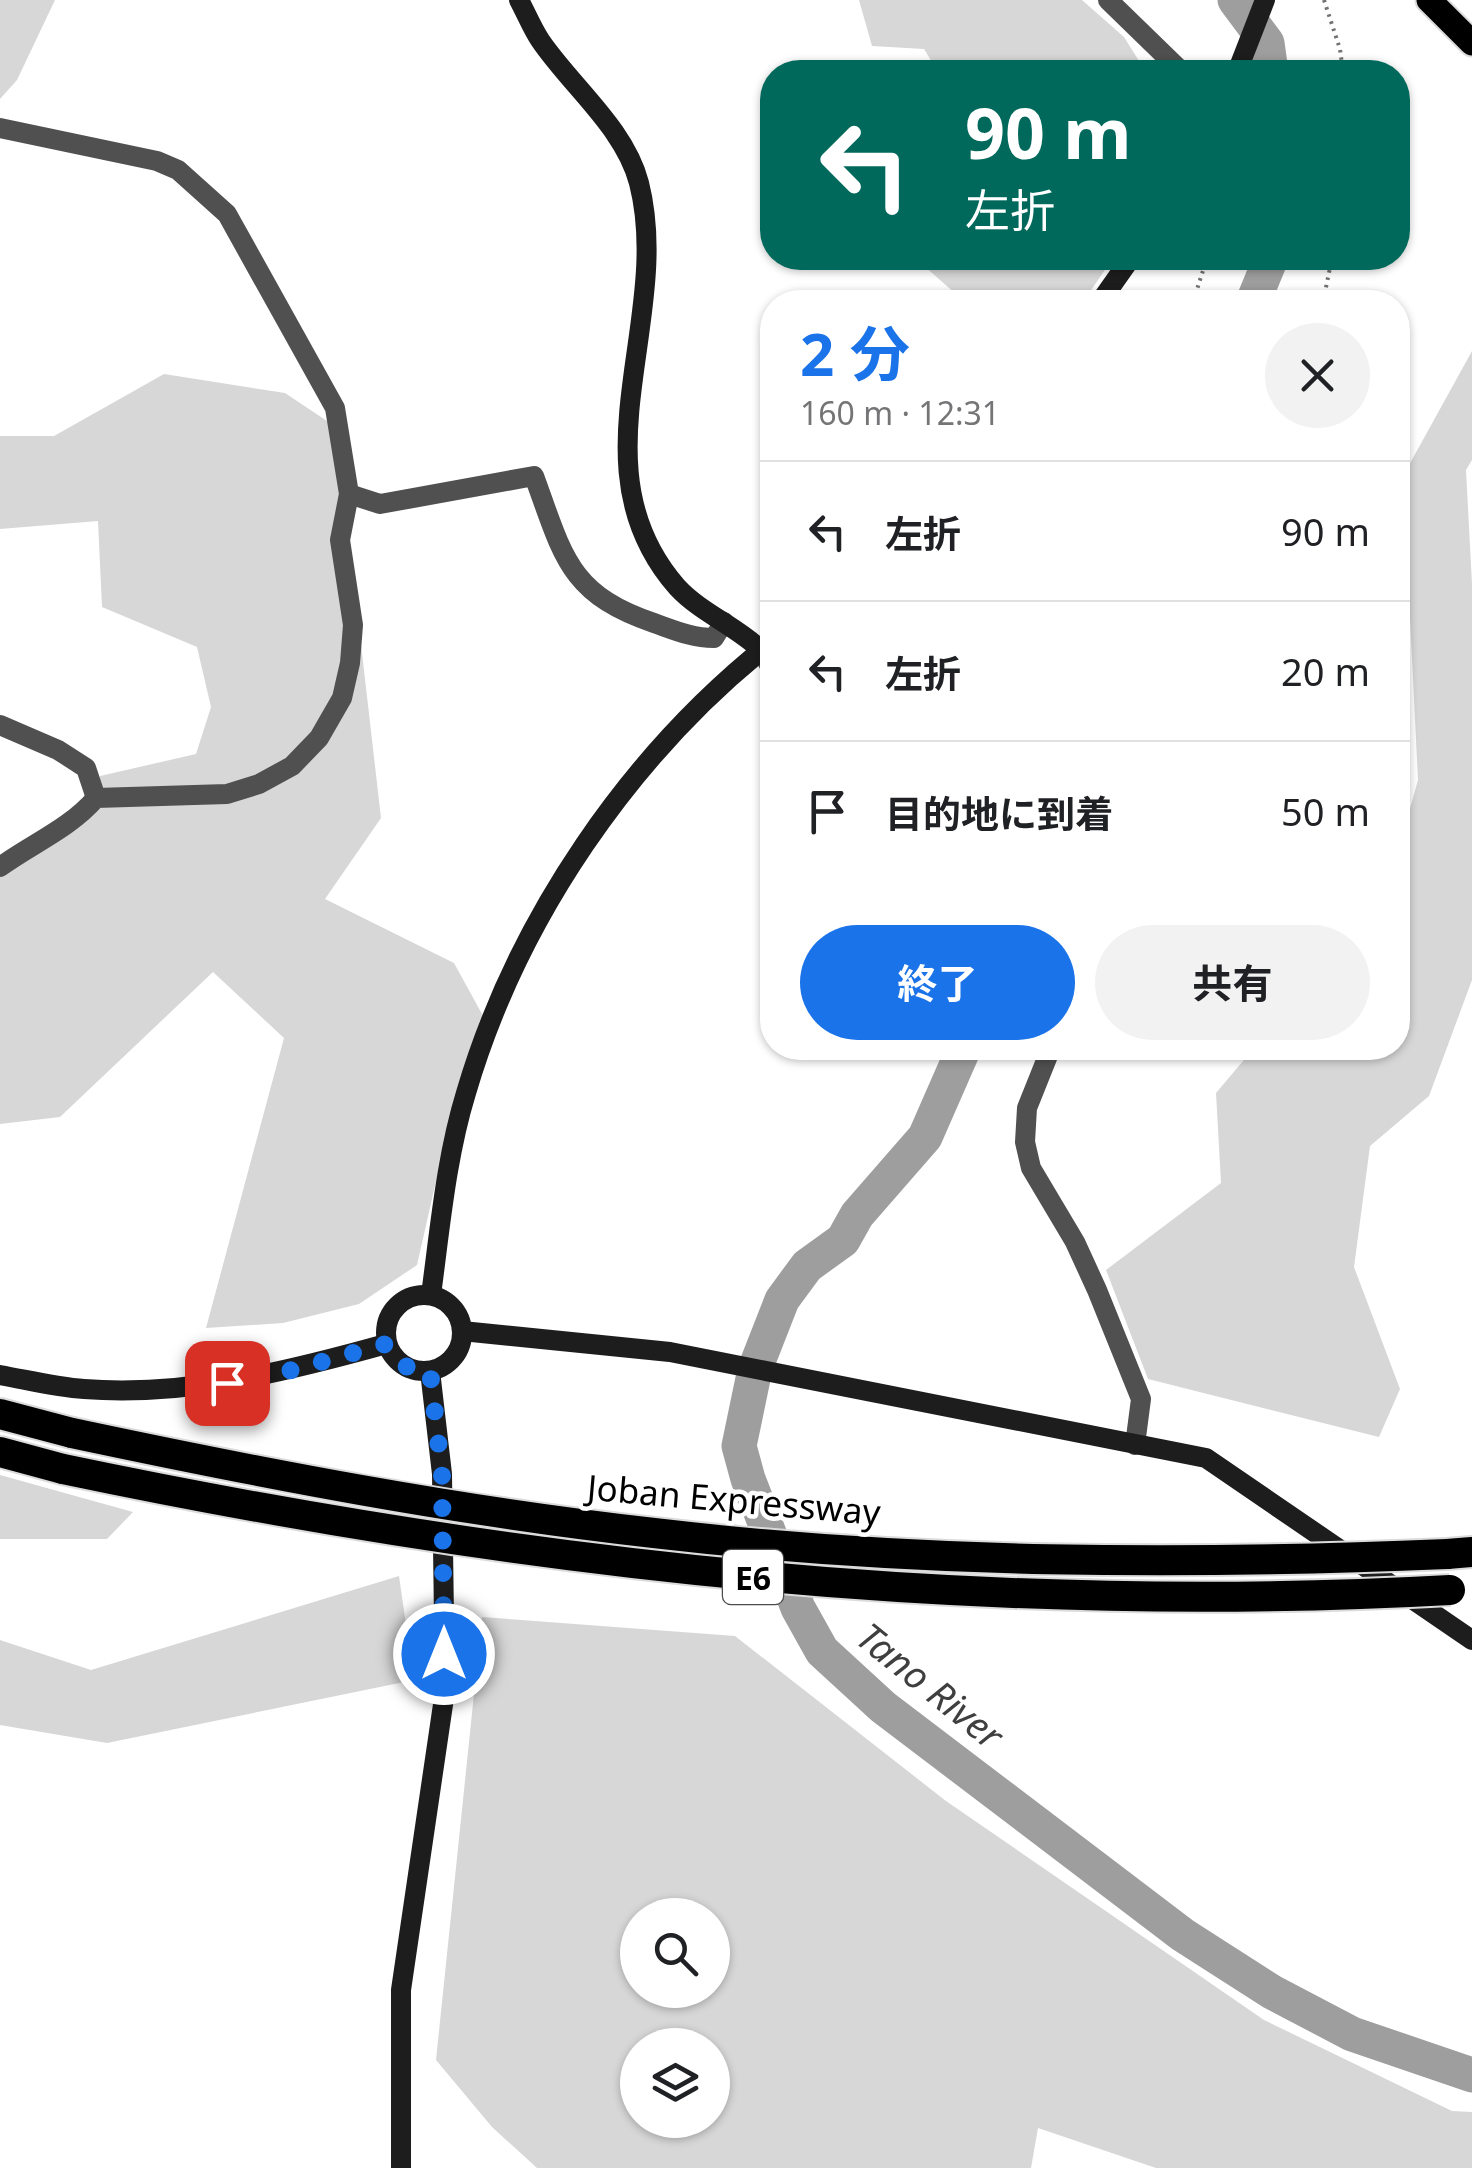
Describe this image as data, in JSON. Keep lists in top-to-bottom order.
{
  "streets": {
    "highway": ["Joban Expressway", "E6"]
  },
  "water": ["Tano River"],
  "page": {
    "turn": ["90 m", "左折"],
    "heading": ["2 分", "160 m · 12:31"],
    "list": [
      {
        "name": "左折",
        "value": "90 m"
      },
      {
        "name": "左折",
        "value": "20 m"
      },
      {
        "name": "目的地に到着",
        "value": "50 m"
      }
    ],
    "buttons": ["終了", "共有"]
  }
}
